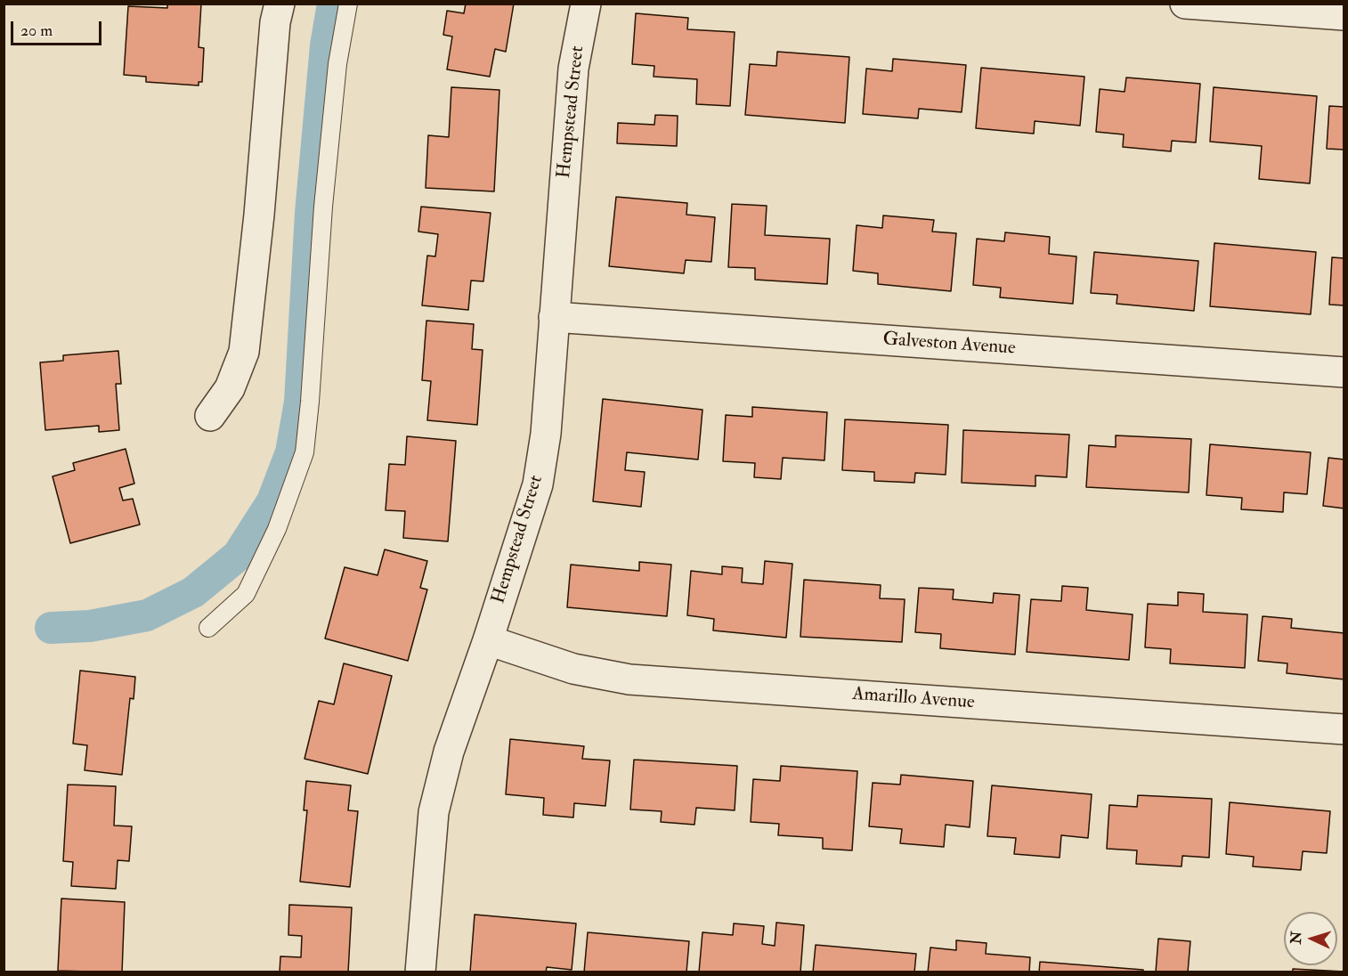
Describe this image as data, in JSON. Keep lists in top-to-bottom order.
{
  "streets": {
    "street": ["Hempstead Street", "Galveston Avenue", "Amarillo Avenue"]
  },
  "crossings": [
    ["Hempstead Street", "Galveston Avenue"],
    ["Hempstead Street", "Amarillo Avenue"]
  ],
  "scale_bar": "20 m",
  "north": "left"
}
